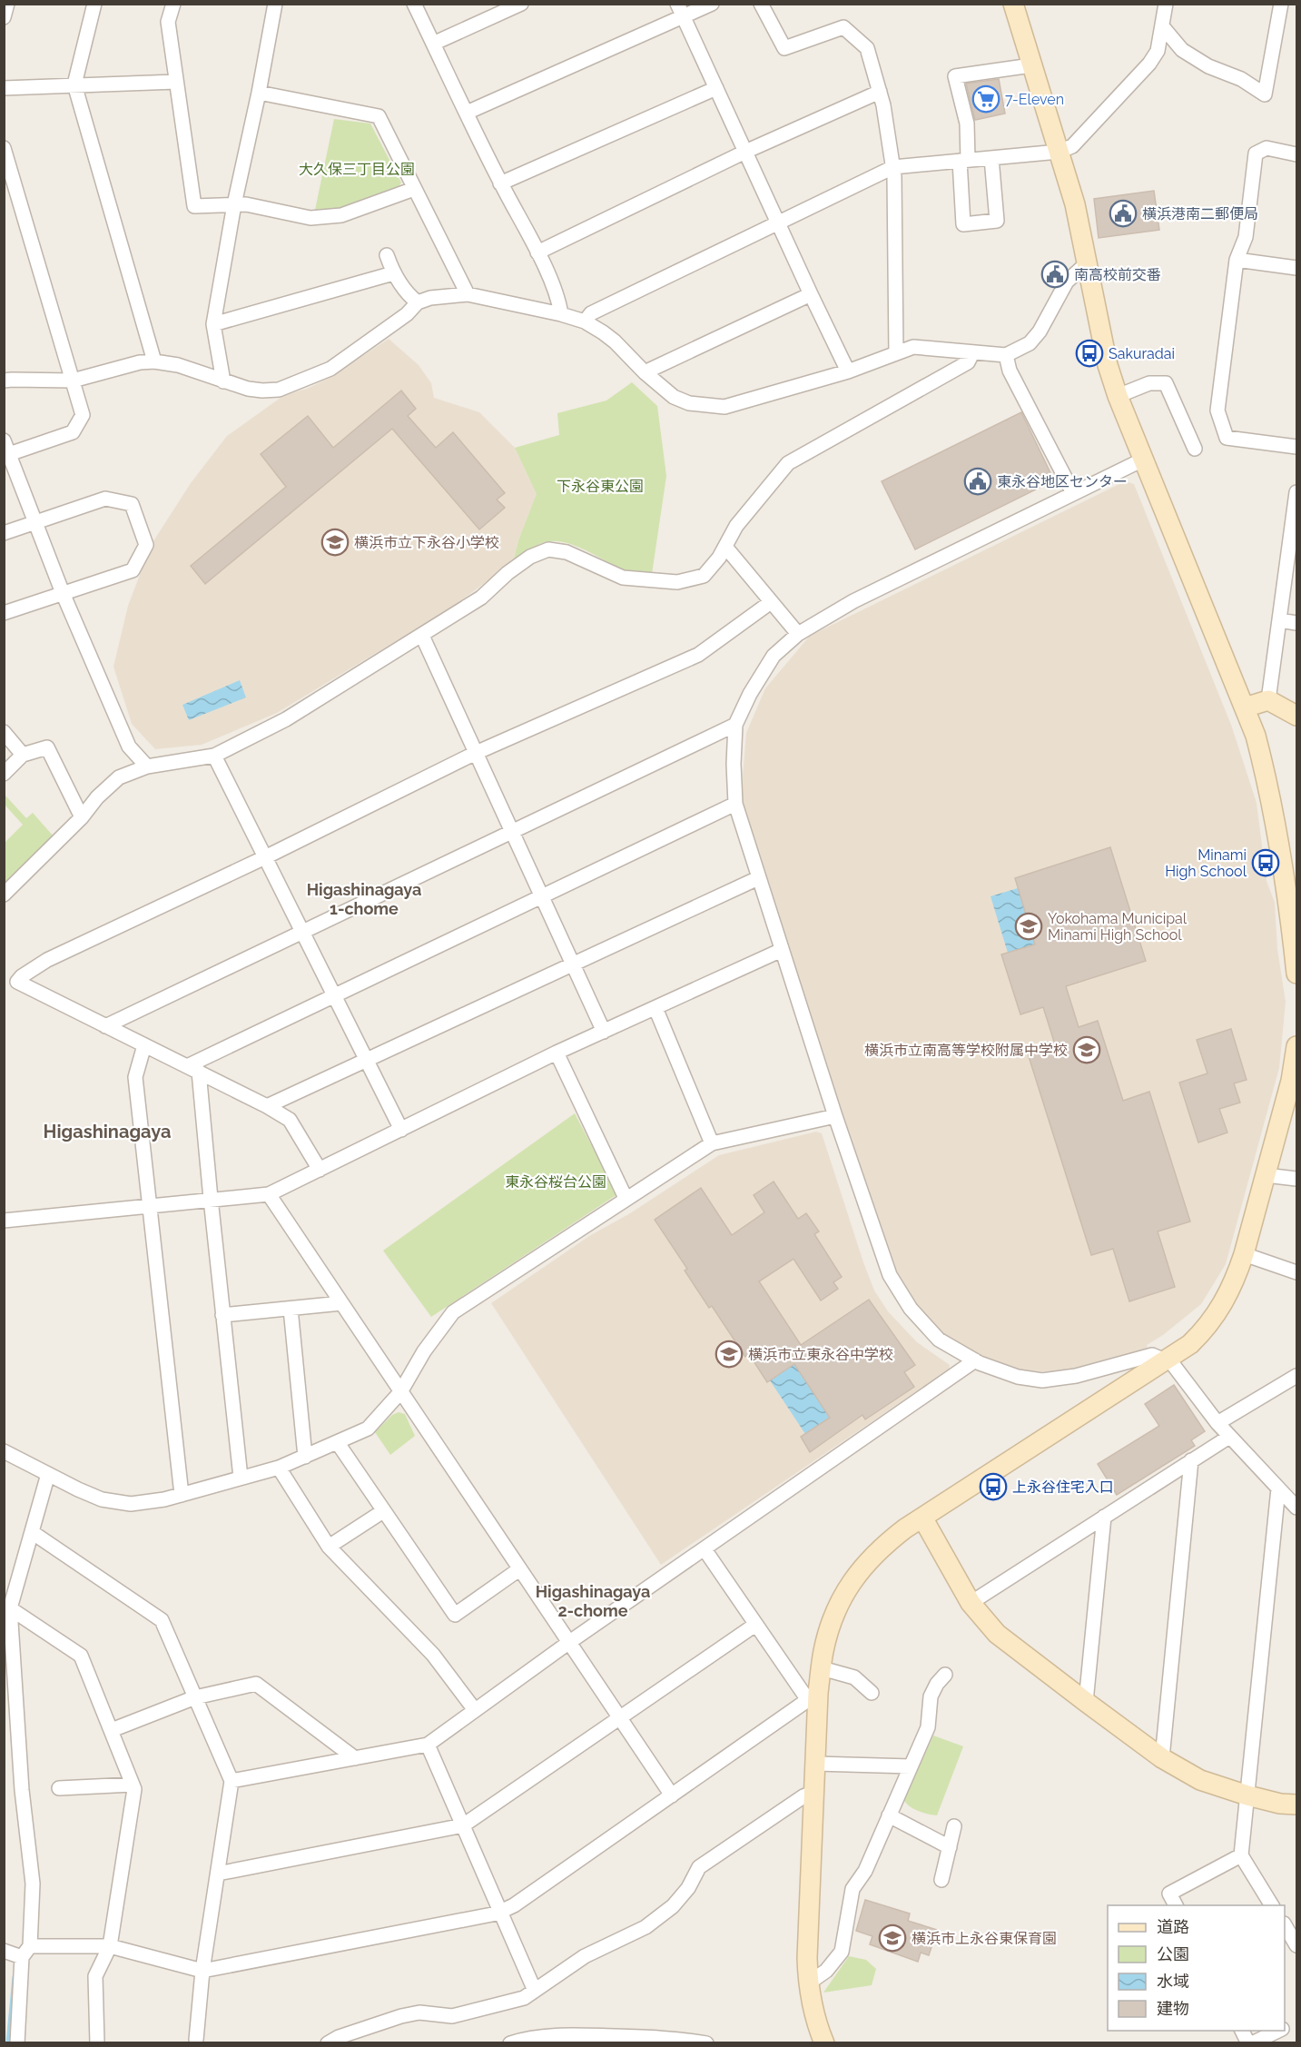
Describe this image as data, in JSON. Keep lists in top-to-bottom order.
{
  "districts": ["Higashinagaya 1-chome", "Higashinagaya", "Higashinagaya 2-chome"],
  "parks": ["大久保三丁目公園", "下永谷東公園", "東永谷桜台公園"],
  "places": {
    "supermarket": ["7-Eleven"],
    "public building": ["横浜港南二郵便局", "南高校前交番", "東永谷地区センター"],
    "bus stop": ["Sakuradai", "Minami High School", "上永谷住宅入口"],
    "school or university": [
      "横浜市立下永谷小学校",
      "Yokohama Municipal Minami High School",
      "横浜市立南高等学校附属中学校",
      "横浜市立東永谷中学校",
      "横浜市上永谷東保育園"
    ]
  },
  "legend": [
    "道路",
    "公園",
    "水域",
    "建物"
  ]
}
